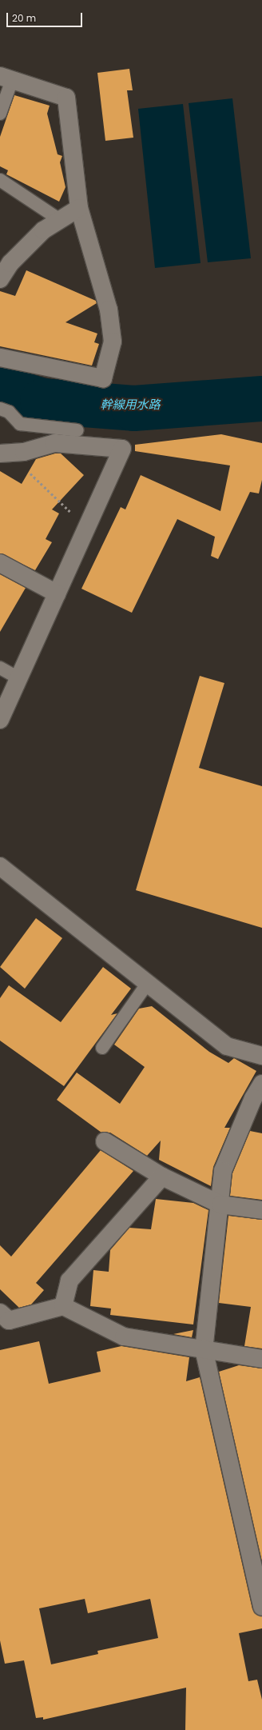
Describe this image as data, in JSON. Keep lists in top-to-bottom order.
{
  "water": ["幹線用水路"],
  "scale_bar": "20 m"
}
